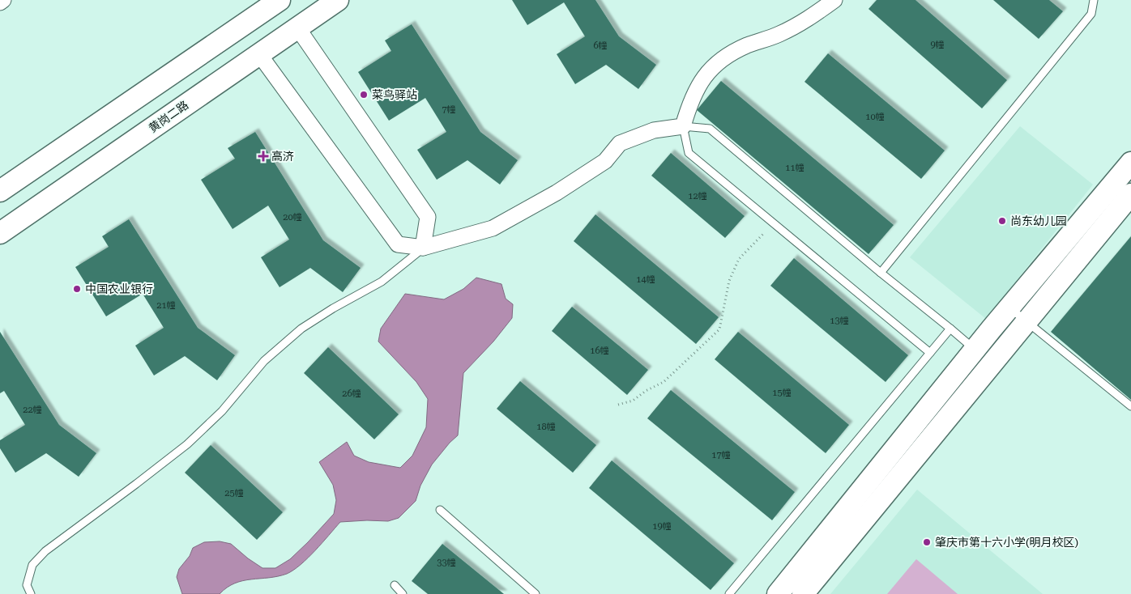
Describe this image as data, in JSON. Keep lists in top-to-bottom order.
{
  "streets": {
    "street": ["黄岗二路"]
  },
  "places": {
    "other": [
      "菜鸟驿站",
      "尚东幼儿园",
      "中国农业银行",
      "肇庆市第十六小学(明月校区)"
    ],
    "health": ["高济"]
  },
  "house_numbers": [
    "9幢",
    "6幢",
    "7幢",
    "10幢",
    "11幢",
    "12幢",
    "20幢",
    "14幢",
    "21幢",
    "13幢",
    "16幢",
    "15幢",
    "26幢",
    "22幢",
    "18幢",
    "17幢",
    "25幢",
    "19幢",
    "33幢"
  ]
}
